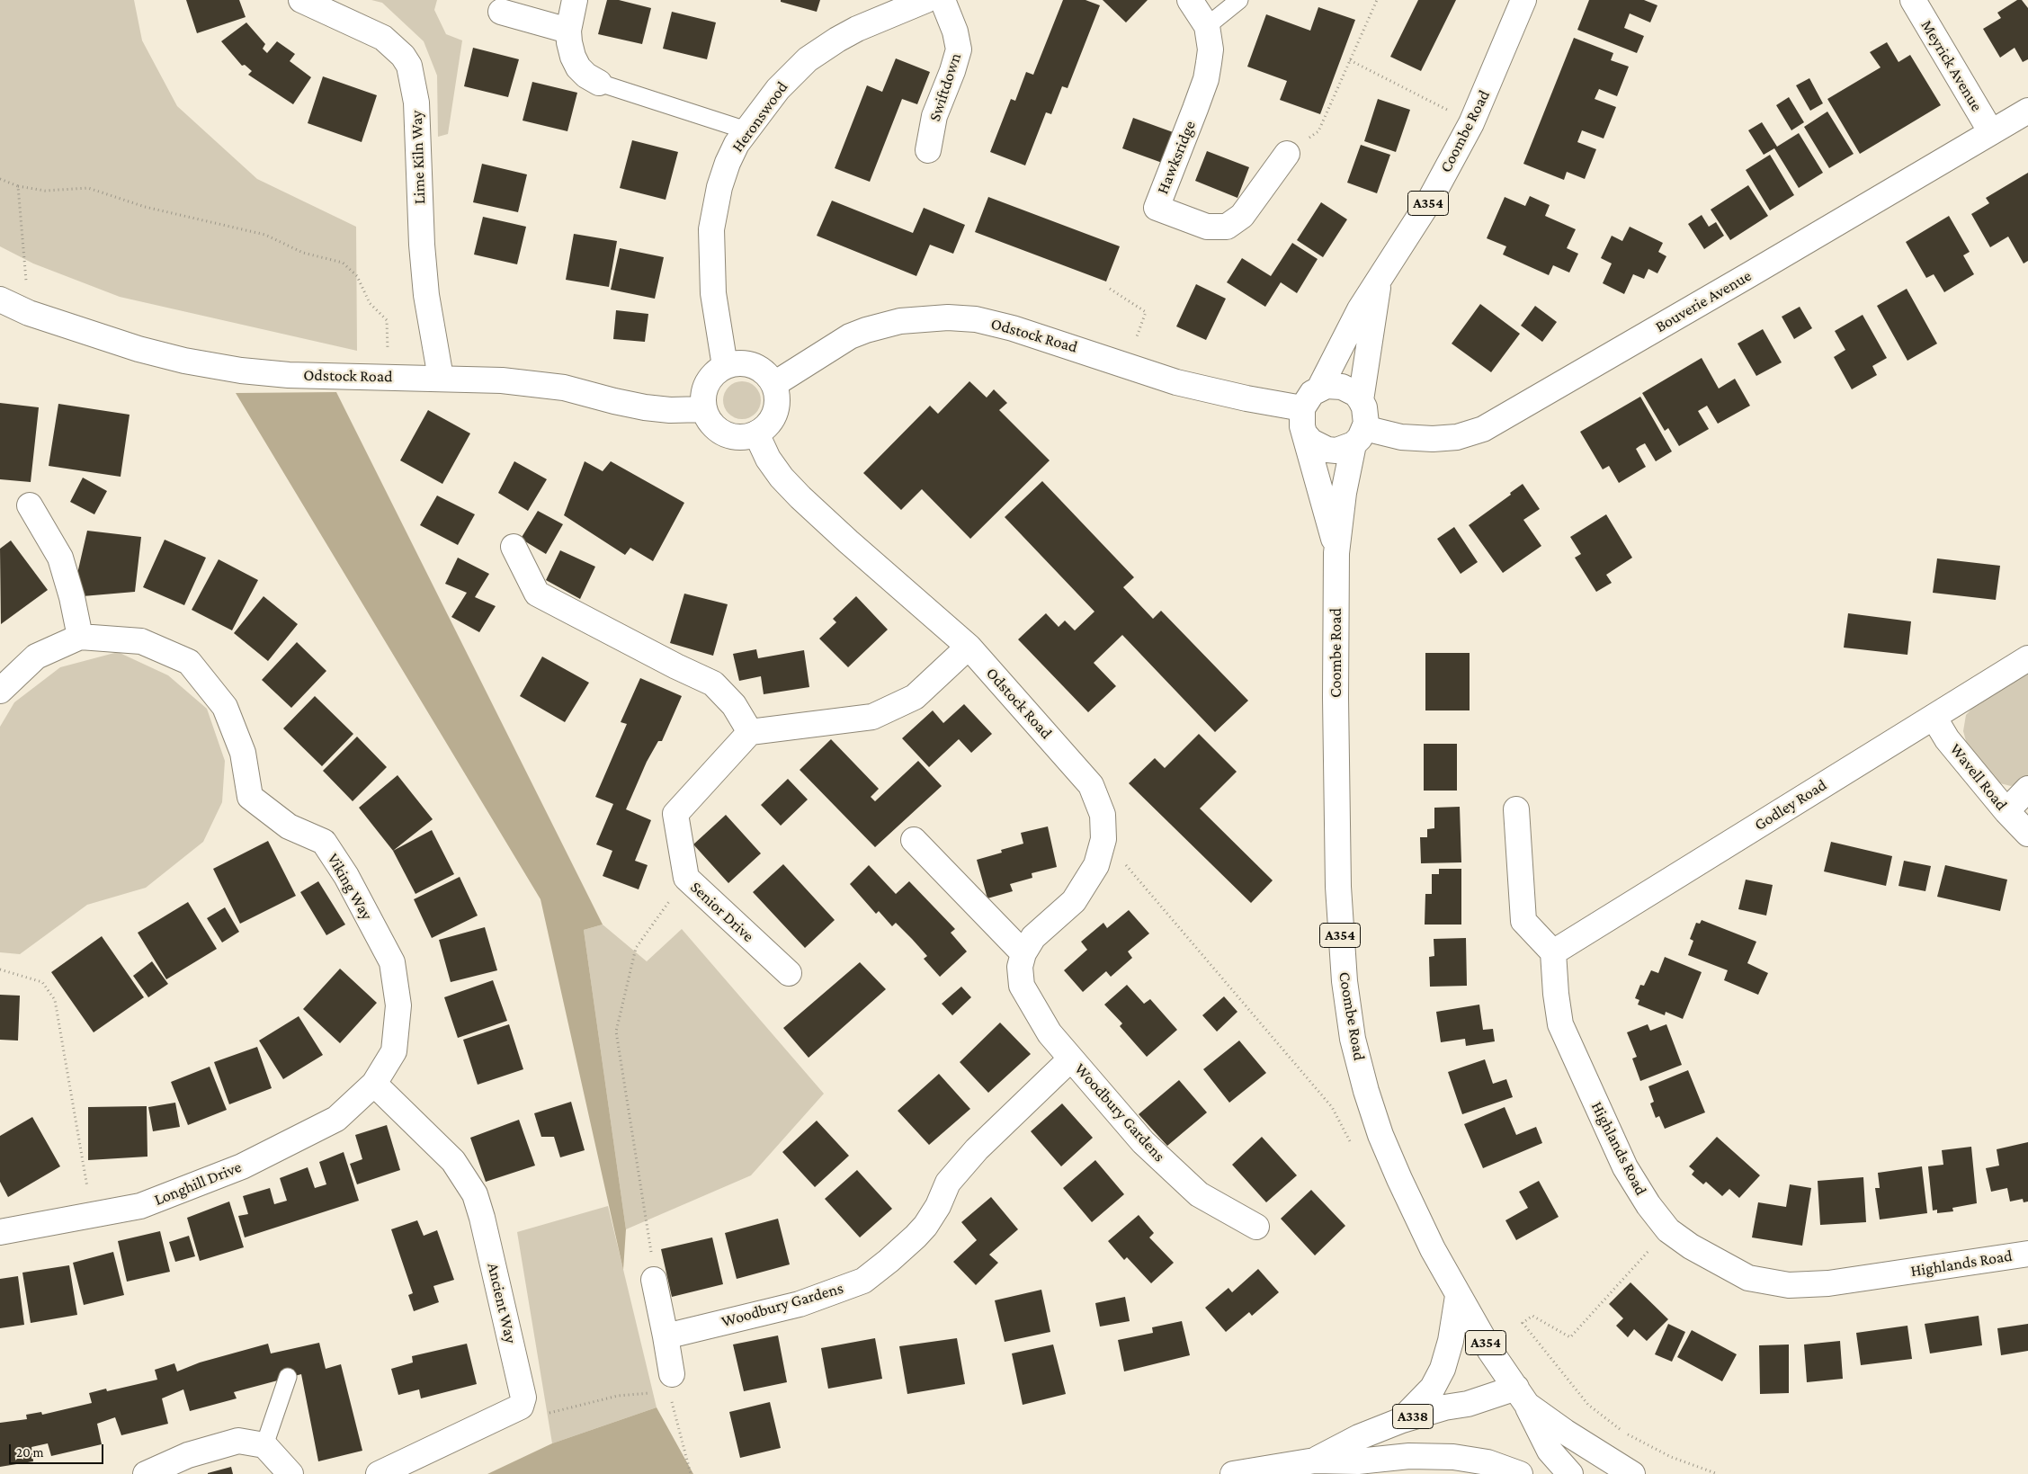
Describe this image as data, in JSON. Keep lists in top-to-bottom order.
{
  "streets": {
    "main road": [
      "Meyrick Avenue",
      "Swiftdown",
      "Heronswood",
      "Coombe Road",
      "Lime Kiln Way",
      "Hawksridge",
      "A354",
      "Bouverie Avenue",
      "Odstock Road",
      "Wavell Road",
      "Godley Road",
      "Viking Way",
      "Senior Drive",
      "Woodbury Gardens",
      "Highlands Road",
      "Longhill Drive",
      "Ancient Way",
      "A338"
    ]
  },
  "crossings": [
    ["Meyrick Avenue", "Bouverie Avenue"],
    ["Heronswood", "Odstock Road"],
    ["Coombe Road", "Bouverie Avenue"],
    ["Coombe Road", "Odstock Road"],
    ["Coombe Road", "A338"],
    ["Lime Kiln Way", "Odstock Road"],
    ["Bouverie Avenue", "Odstock Road"],
    ["Odstock Road", "Woodbury Gardens"],
    ["Wavell Road", "Godley Road"],
    ["Godley Road", "Highlands Road"],
    ["Viking Way", "Longhill Drive"],
    ["Viking Way", "Ancient Way"],
    ["Longhill Drive", "Ancient Way"]
  ],
  "scale_bar": "20 m"
}
